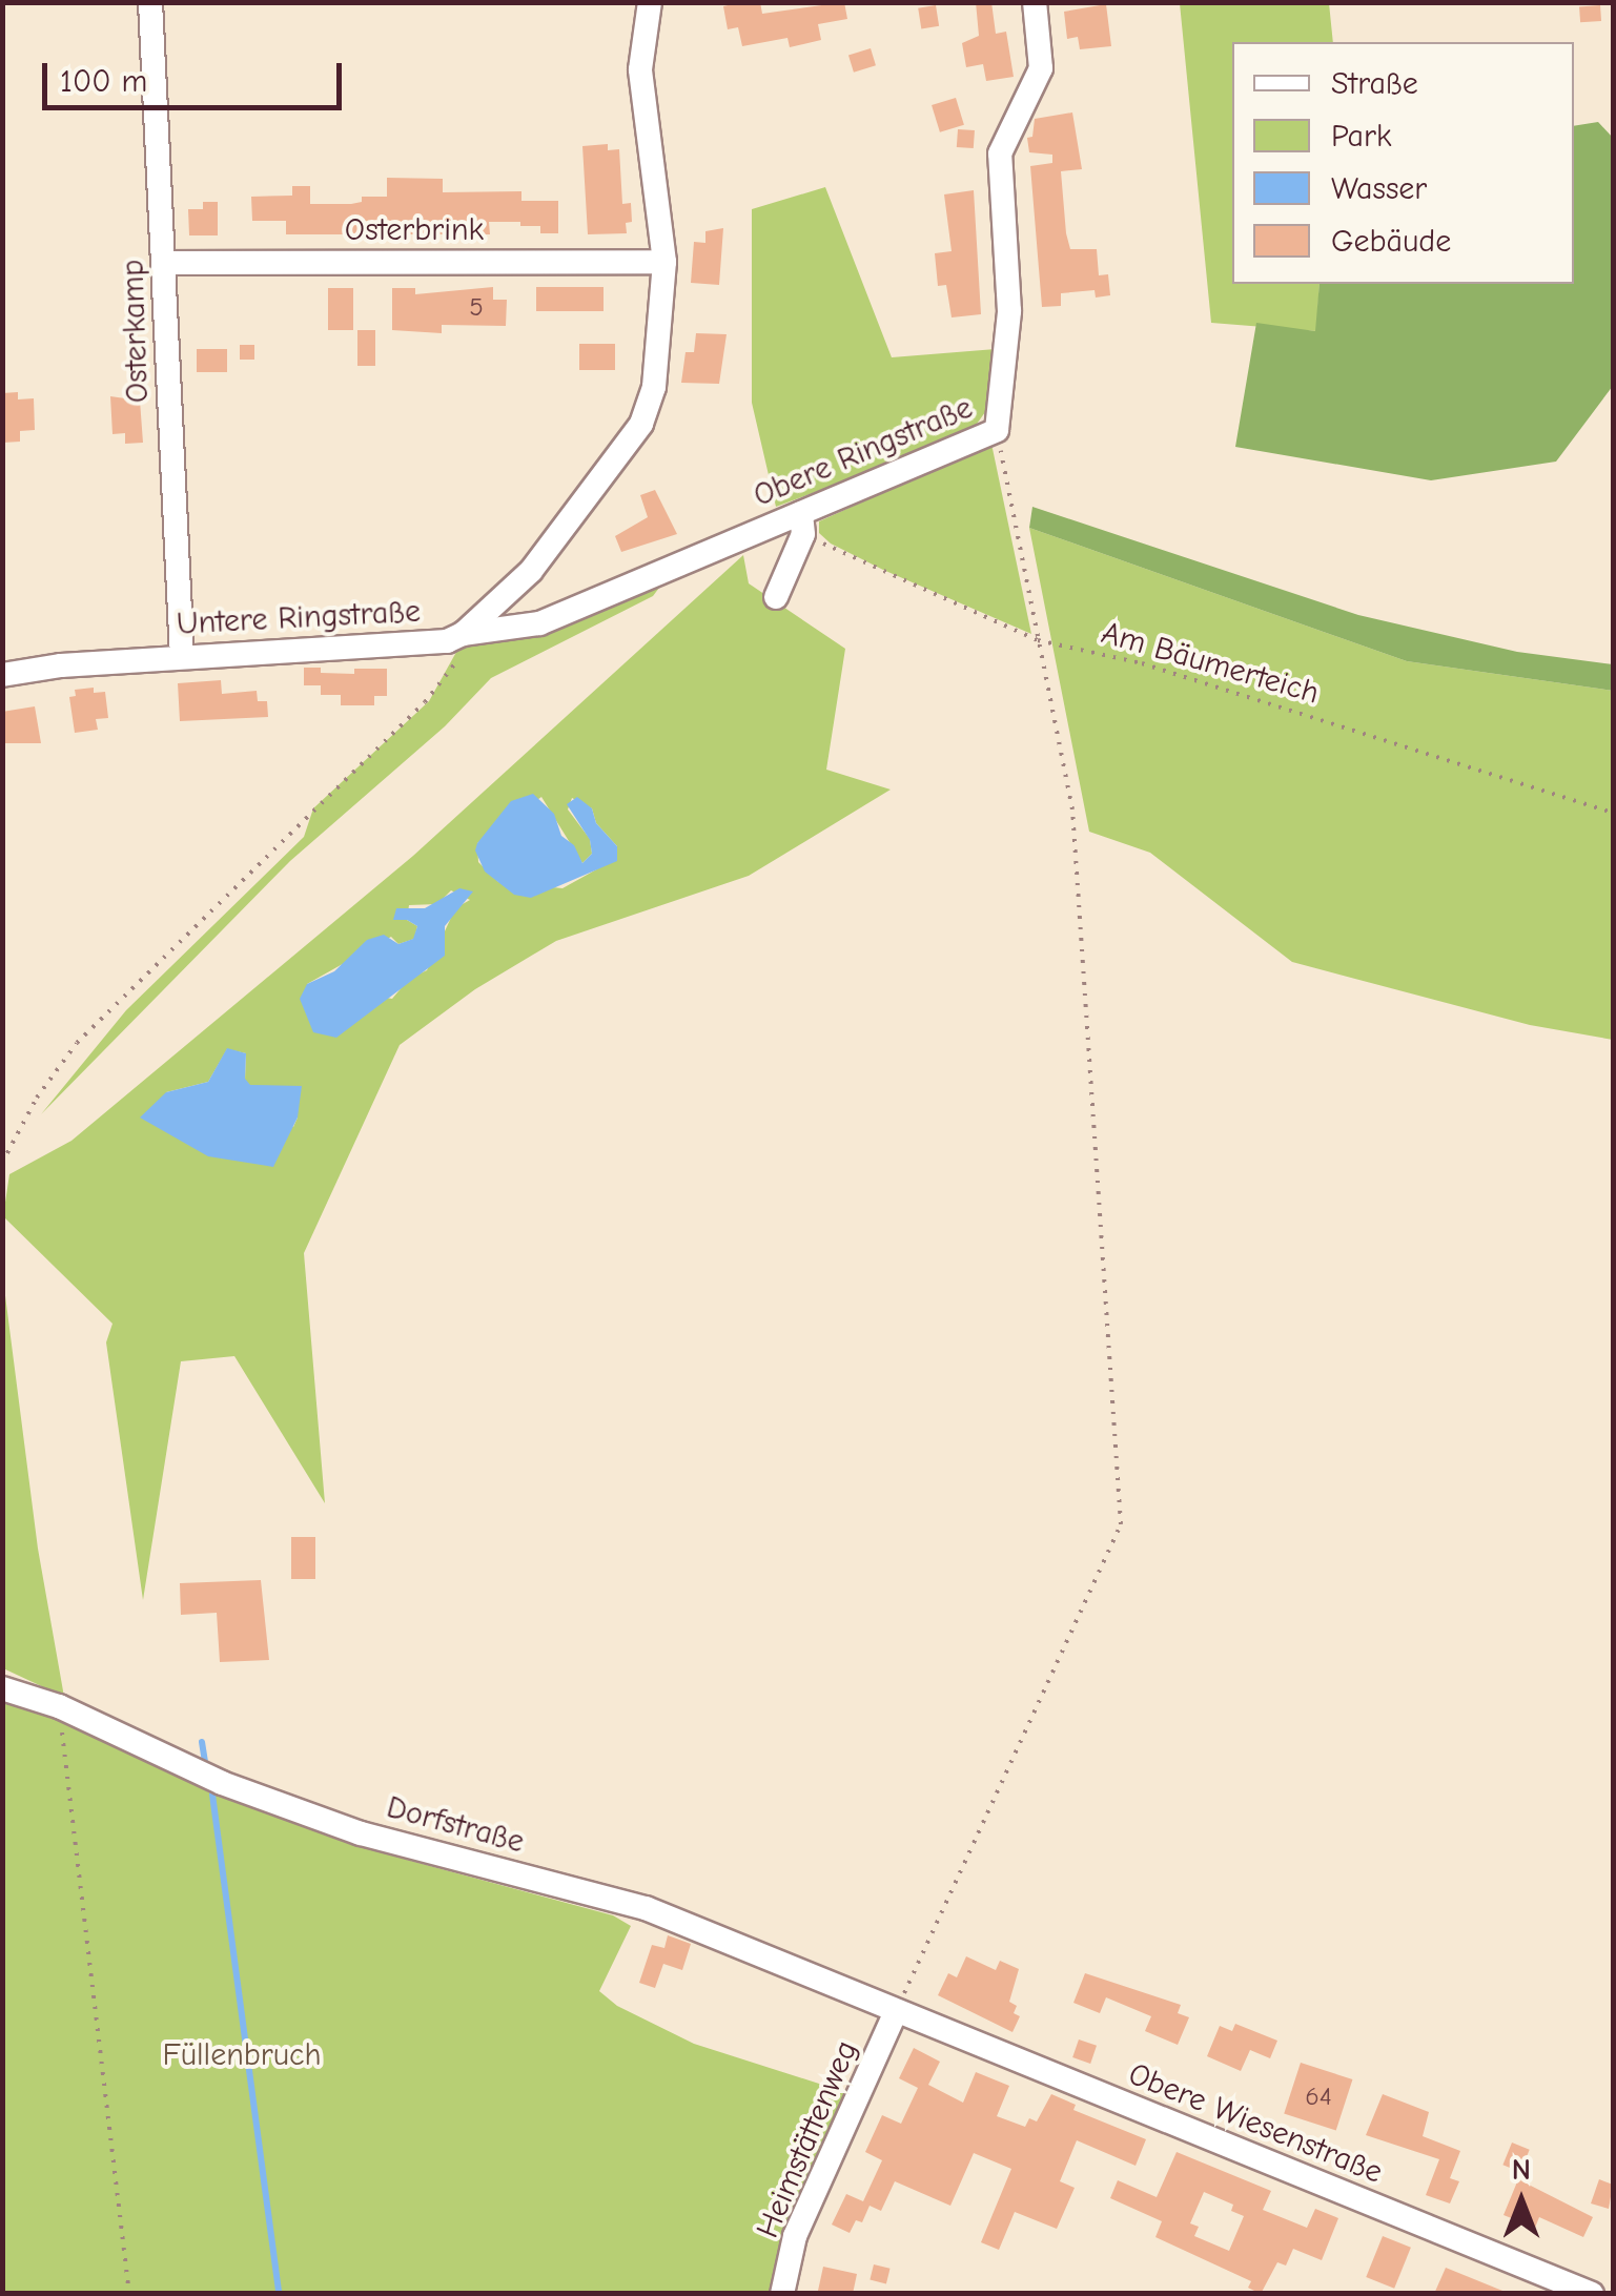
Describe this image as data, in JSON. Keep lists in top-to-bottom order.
{
  "streets": {
    "street": [
      "Osterbrink",
      "Osterkamp",
      "Obere Ringstraße",
      "Untere Ringstraße",
      "Dorfstraße",
      "Obere Wiesenstraße",
      "Heimstättenweg"
    ],
    "path": ["Am Bäumerteich"]
  },
  "crossings": [
    ["Osterbrink", "Osterkamp"],
    ["Osterbrink", "Untere Ringstraße"],
    ["Osterkamp", "Untere Ringstraße"],
    ["Obere Ringstraße", "Untere Ringstraße"],
    ["Obere Ringstraße", "Am Bäumerteich"],
    ["Dorfstraße", "Obere Wiesenstraße"],
    ["Dorfstraße", "Heimstättenweg"],
    ["Obere Wiesenstraße", "Heimstättenweg"]
  ],
  "parks": ["Füllenbruch"],
  "house_numbers": ["5", "64"],
  "legend": [
    "Straße",
    "Park",
    "Wasser",
    "Gebäude"
  ],
  "scale_bar": "100 m",
  "north": "top"
}
